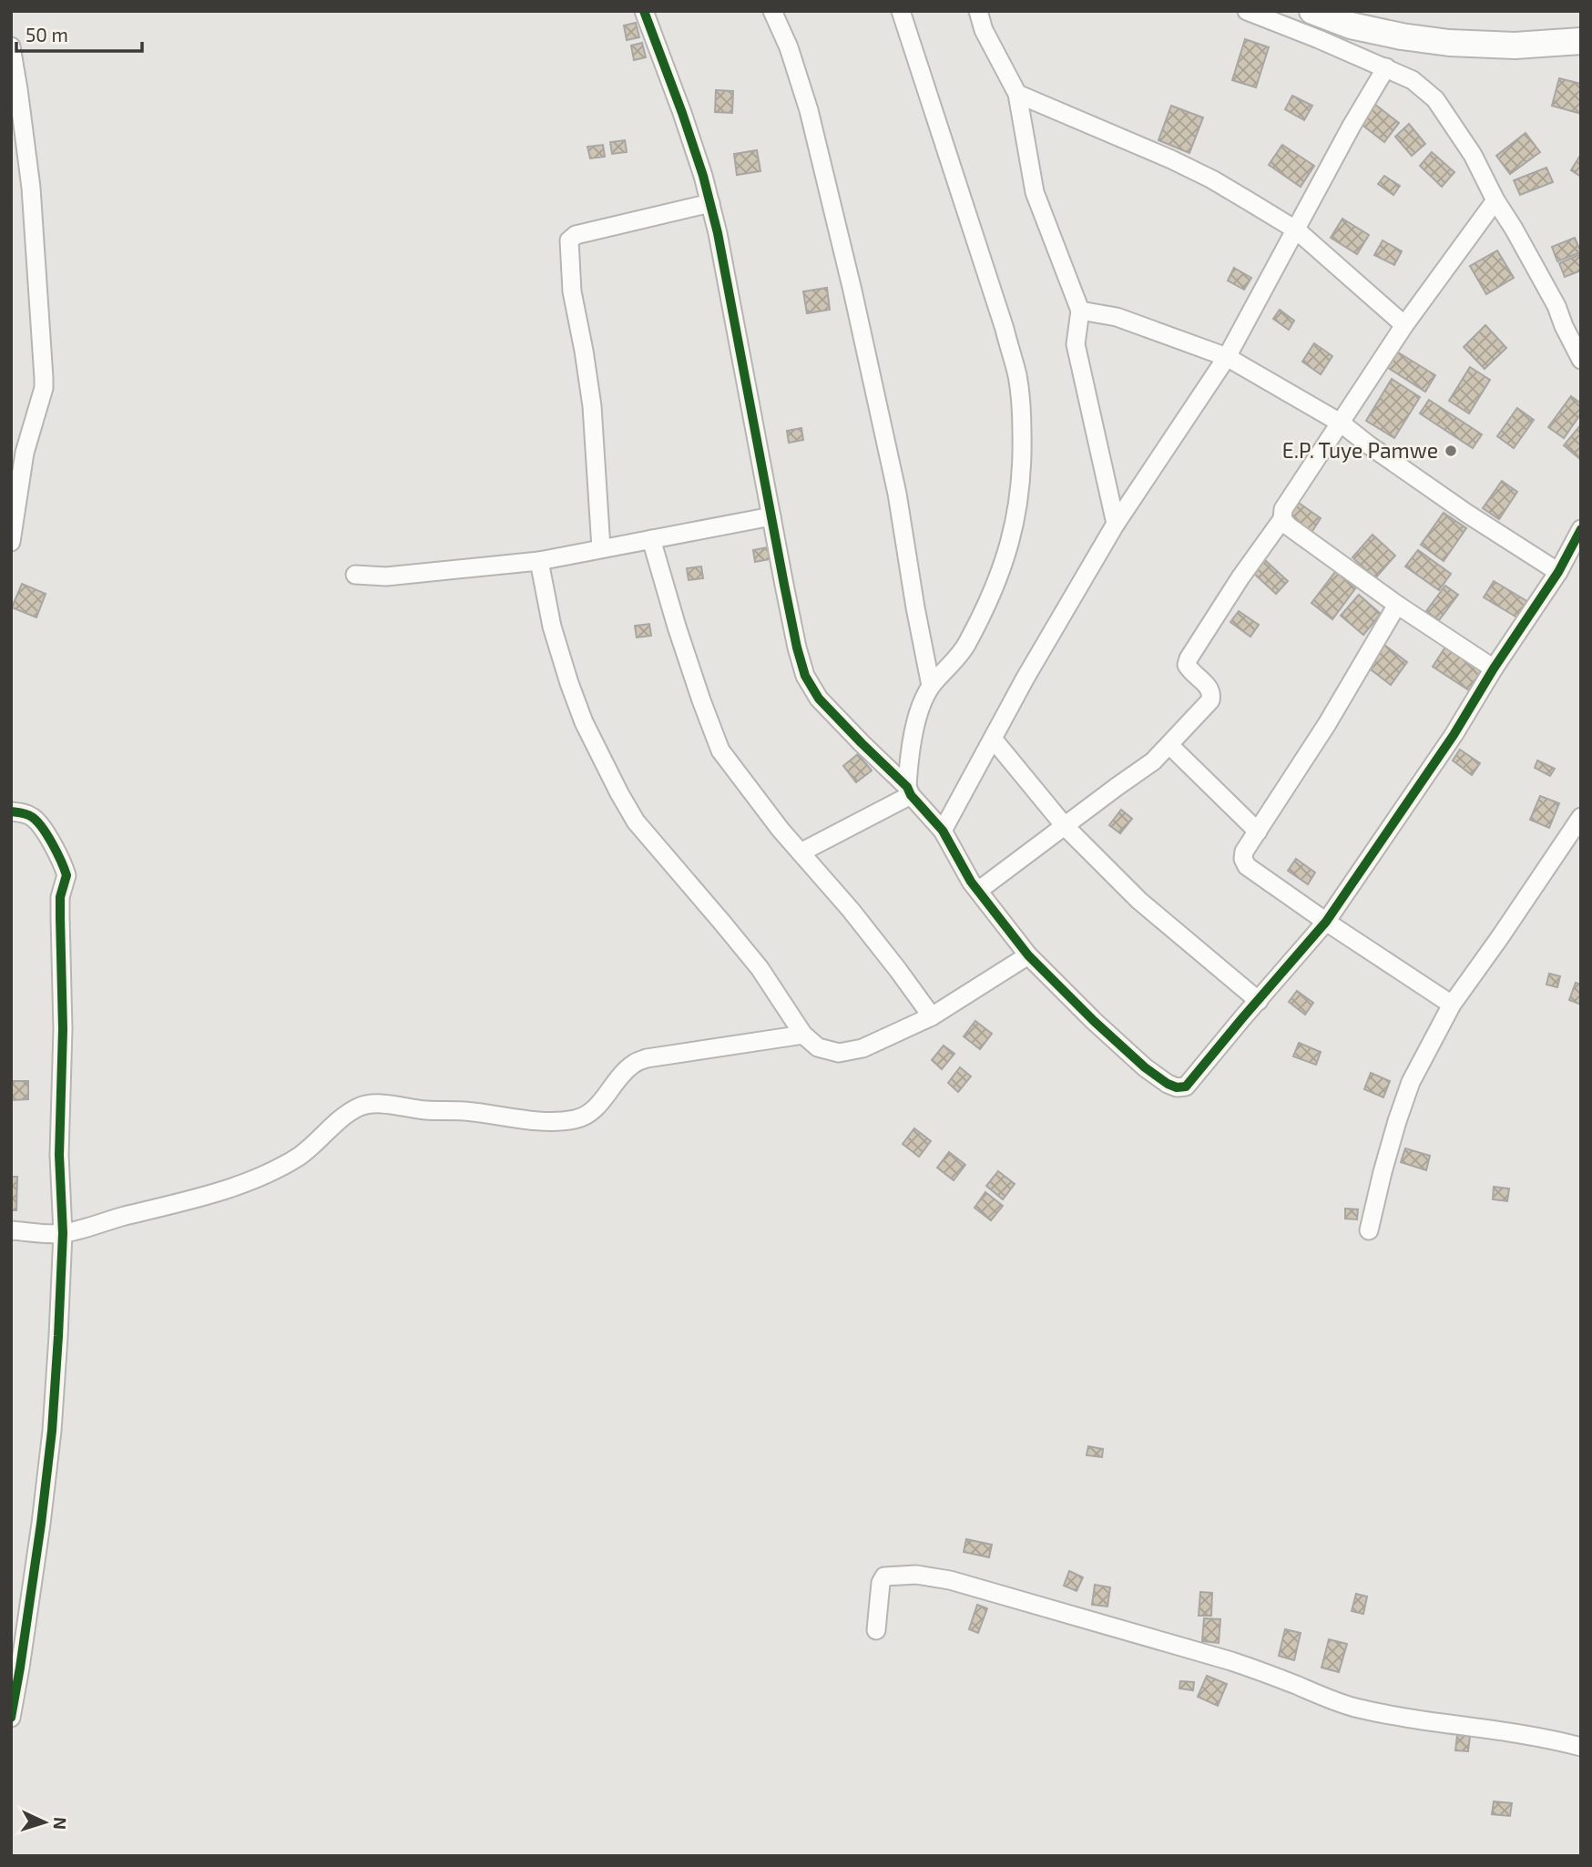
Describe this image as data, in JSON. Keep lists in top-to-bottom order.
{
  "places": ["E.P. Tuye Pamwe"],
  "scale_bar": "50 m",
  "north": "right"
}
